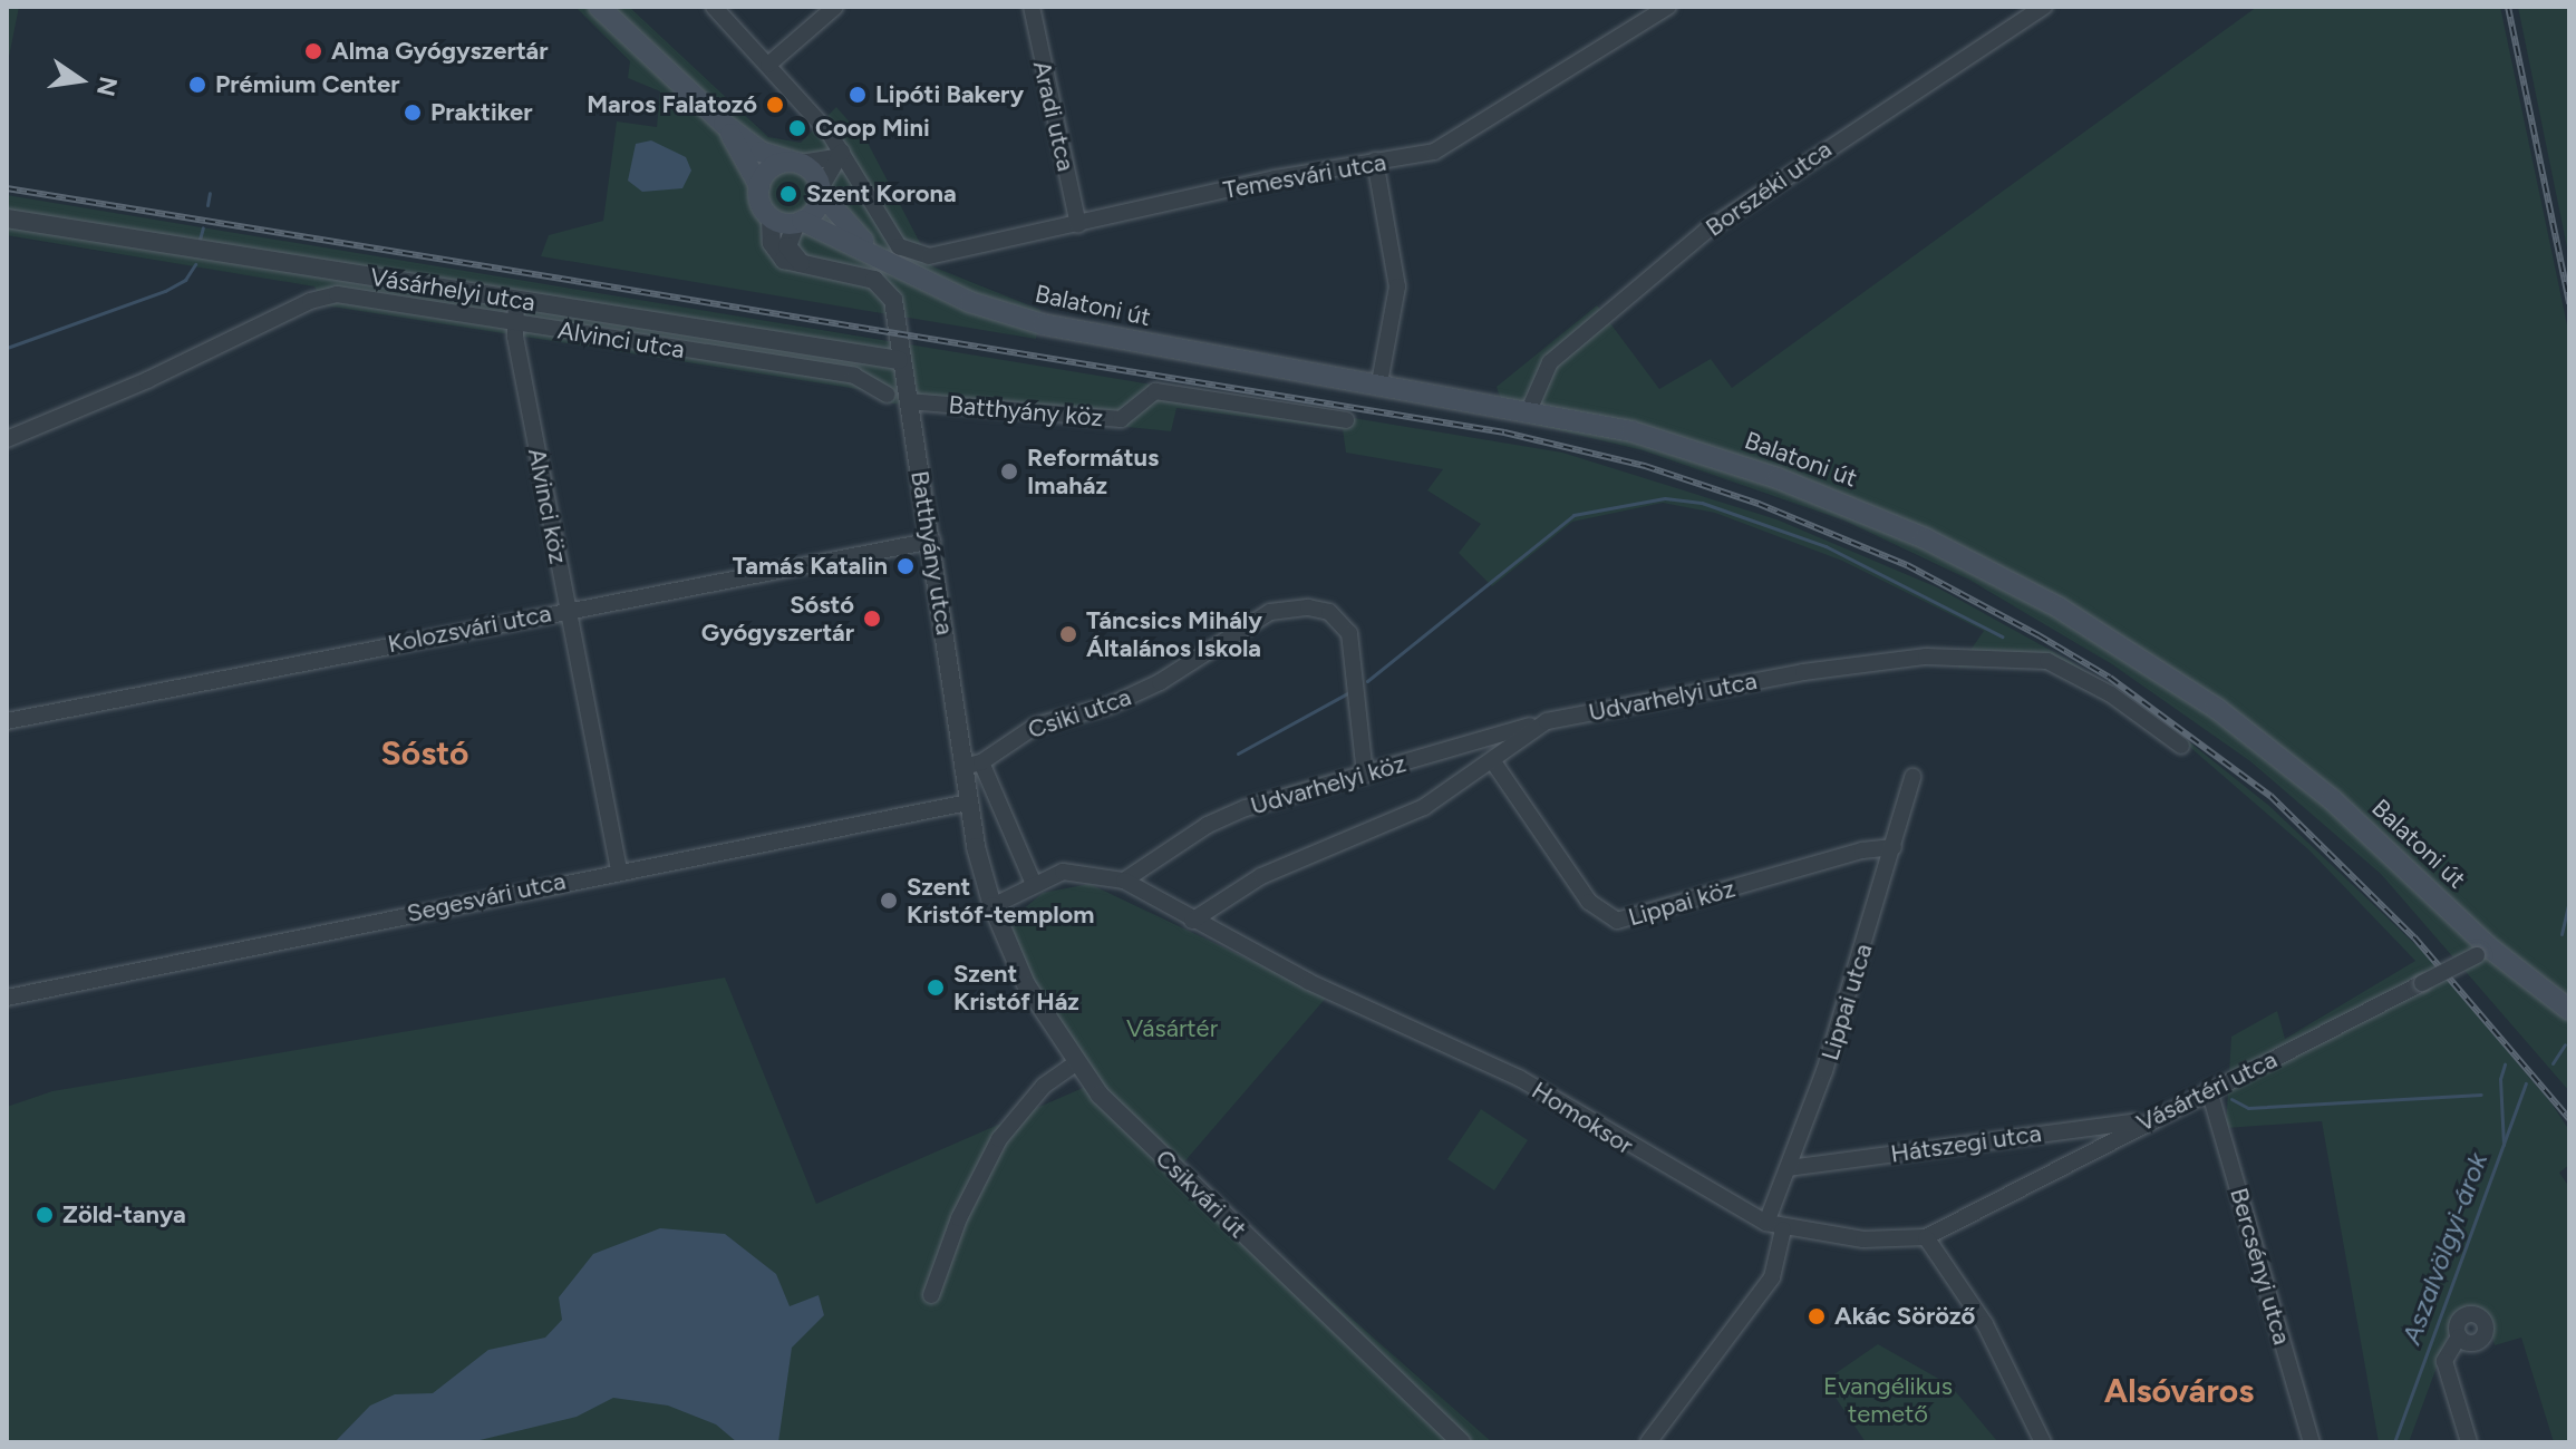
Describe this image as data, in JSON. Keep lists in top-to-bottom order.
{
  "streets": {
    "main road": ["Balatoni út"],
    "street": [
      "Aradi utca",
      "Temesvári utca",
      "Borszéki utca",
      "Vásárhelyi utca",
      "Alvinci utca",
      "Batthyány köz",
      "Alvinci köz",
      "Batthyány utca",
      "Kolozsvári utca",
      "Udvarhelyi utca",
      "Csiki utca",
      "Udvarhelyi köz",
      "Segesvári utca",
      "Lippai köz",
      "Lippai utca",
      "Vásártéri utca",
      "Homoksor",
      "Hátszegi utca",
      "Csikvári út",
      "Bercsényi utca"
    ]
  },
  "crossings": [
    ["Aradi utca", "Temesvári utca"],
    ["Borszéki utca", "Balatoni út"],
    ["Vásárhelyi utca", "Alvinci köz"],
    ["Vásárhelyi utca", "Batthyány utca"],
    ["Balatoni út", "Vásártéri utca"],
    ["Alvinci utca", "Alvinci köz"],
    ["Batthyány köz", "Batthyány utca"],
    ["Alvinci köz", "Kolozsvári utca"],
    ["Alvinci köz", "Segesvári utca"],
    ["Batthyány utca", "Kolozsvári utca"],
    ["Batthyány utca", "Csiki utca"],
    ["Batthyány utca", "Segesvári utca"],
    ["Batthyány utca", "Homoksor"],
    ["Batthyány utca", "Csikvári út"],
    ["Udvarhelyi utca", "Udvarhelyi köz"],
    ["Udvarhelyi utca", "Lippai köz"],
    ["Udvarhelyi utca", "Homoksor"],
    ["Csiki utca", "Udvarhelyi köz"],
    ["Udvarhelyi köz", "Homoksor"],
    ["Lippai köz", "Lippai utca"],
    ["Lippai utca", "Homoksor"],
    ["Lippai utca", "Hátszegi utca"],
    ["Vásártéri utca", "Homoksor"],
    ["Vásártéri utca", "Hátszegi utca"],
    ["Vásártéri utca", "Bercsényi utca"],
    ["Homoksor", "Csikvári út"]
  ],
  "districts": ["Sóstó", "Alsóváros"],
  "water": ["Aszalvölgyi-árok"],
  "parks": ["Vásártér", "Evangélikus temető"],
  "places": [
    "Alma Gyógyszertár",
    "Prémium Center",
    "Lipóti Bakery",
    "Maros Falatozó",
    "Praktiker",
    "Coop Mini",
    "Szent Korona",
    "Református Imaház",
    "Tamás Katalin",
    "Sóstó Gyógyszertár",
    "Táncsics Mihály Általános Iskola",
    "Szent Kristóf-templom",
    "Szent Kristóf Ház",
    "Zöld-tanya",
    "Akác Söröző"
  ],
  "north": "right"
}
